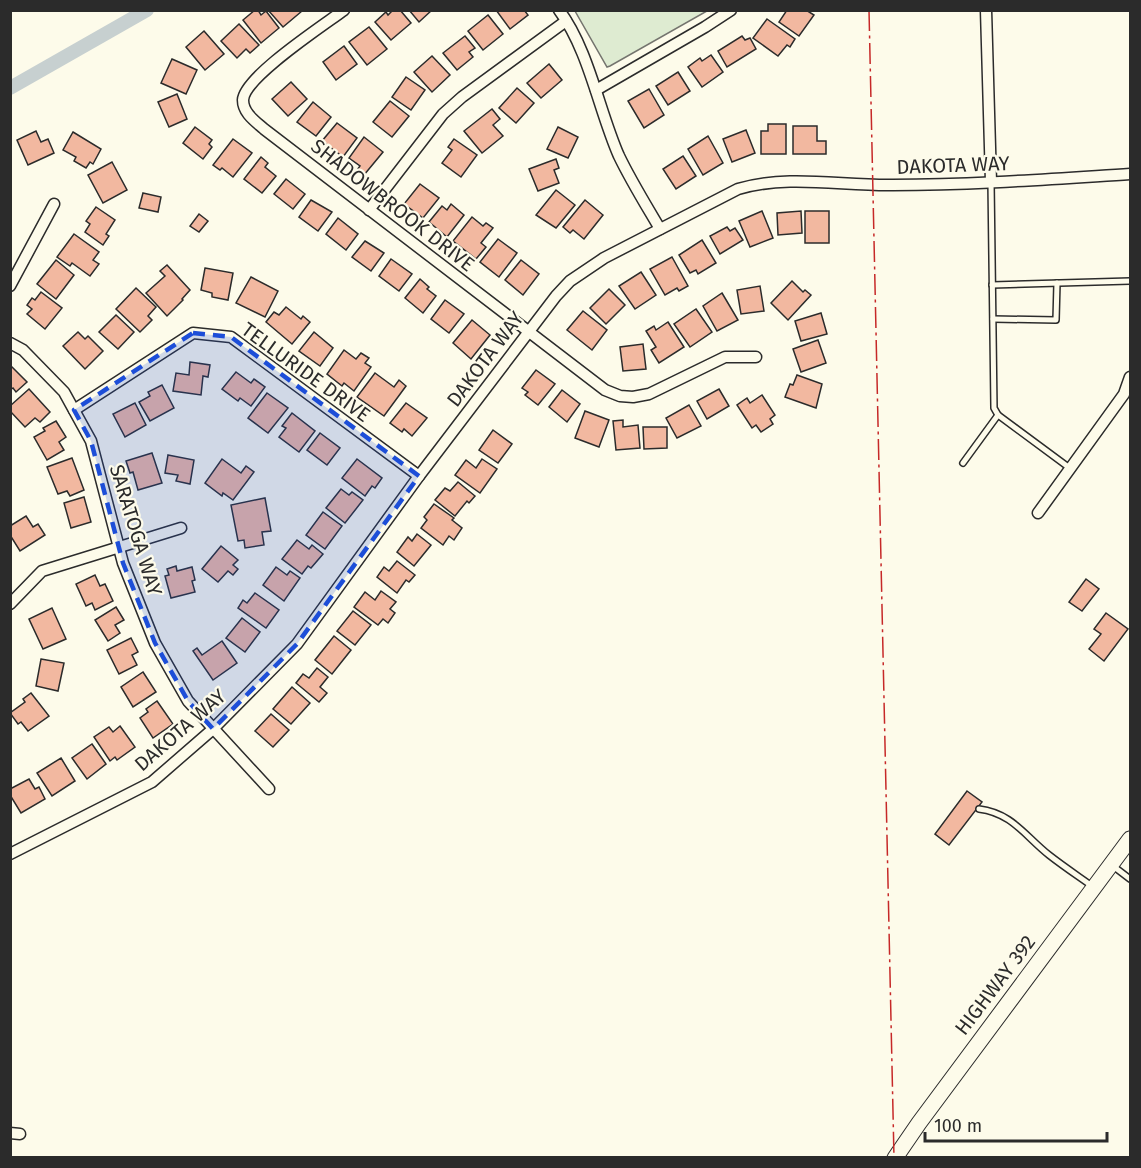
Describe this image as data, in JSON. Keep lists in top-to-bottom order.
{
  "streets": {
    "main road": ["HIGHWAY 392"],
    "street": [
      "DAKOTA WAY",
      "SHADOWBROOK DRIVE",
      "TELLURIDE DRIVE",
      "SARATOGA WAY"
    ]
  },
  "crossings": [
    ["DAKOTA WAY", "SHADOWBROOK DRIVE"],
    ["DAKOTA WAY", "TELLURIDE DRIVE"],
    ["DAKOTA WAY", "SARATOGA WAY"],
    ["TELLURIDE DRIVE", "SARATOGA WAY"]
  ],
  "scale_bar": "100 m"
}
